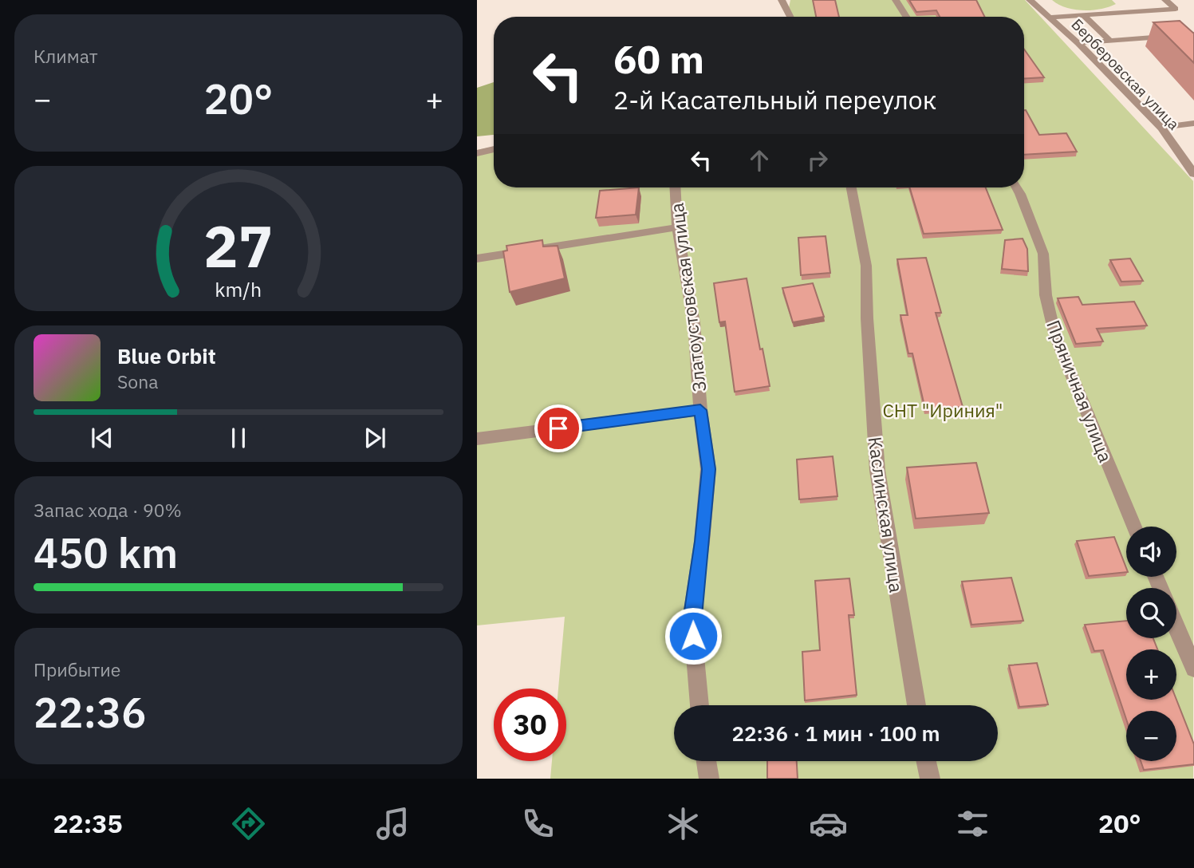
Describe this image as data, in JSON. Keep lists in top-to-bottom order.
{
  "streets": {
    "street": [
      "Берберовская улица",
      "Златоустовская улица",
      "Пряничная улица",
      "Каслинская улица"
    ]
  },
  "parks": ["СНТ \"Ириния\""],
  "page": {
    "tile": [
      "Климат",
      ["Запас хода · 90%", "450 km"],
      ["Прибытие", "22:36"]
    ],
    "turn": ["60 m", "2-й Касательный переулок"],
    "heat": ["−", "20°", "+"],
    "song": ["Blue Orbit", "Sona"],
    "map_buttons": ["+", "−"],
    "limit": "30",
    "trip": "22:36 · 1 мин · 100 m",
    "tabs": ["22:35", "20°"],
    "gauge": ["27", "km/h"]
  }
}
